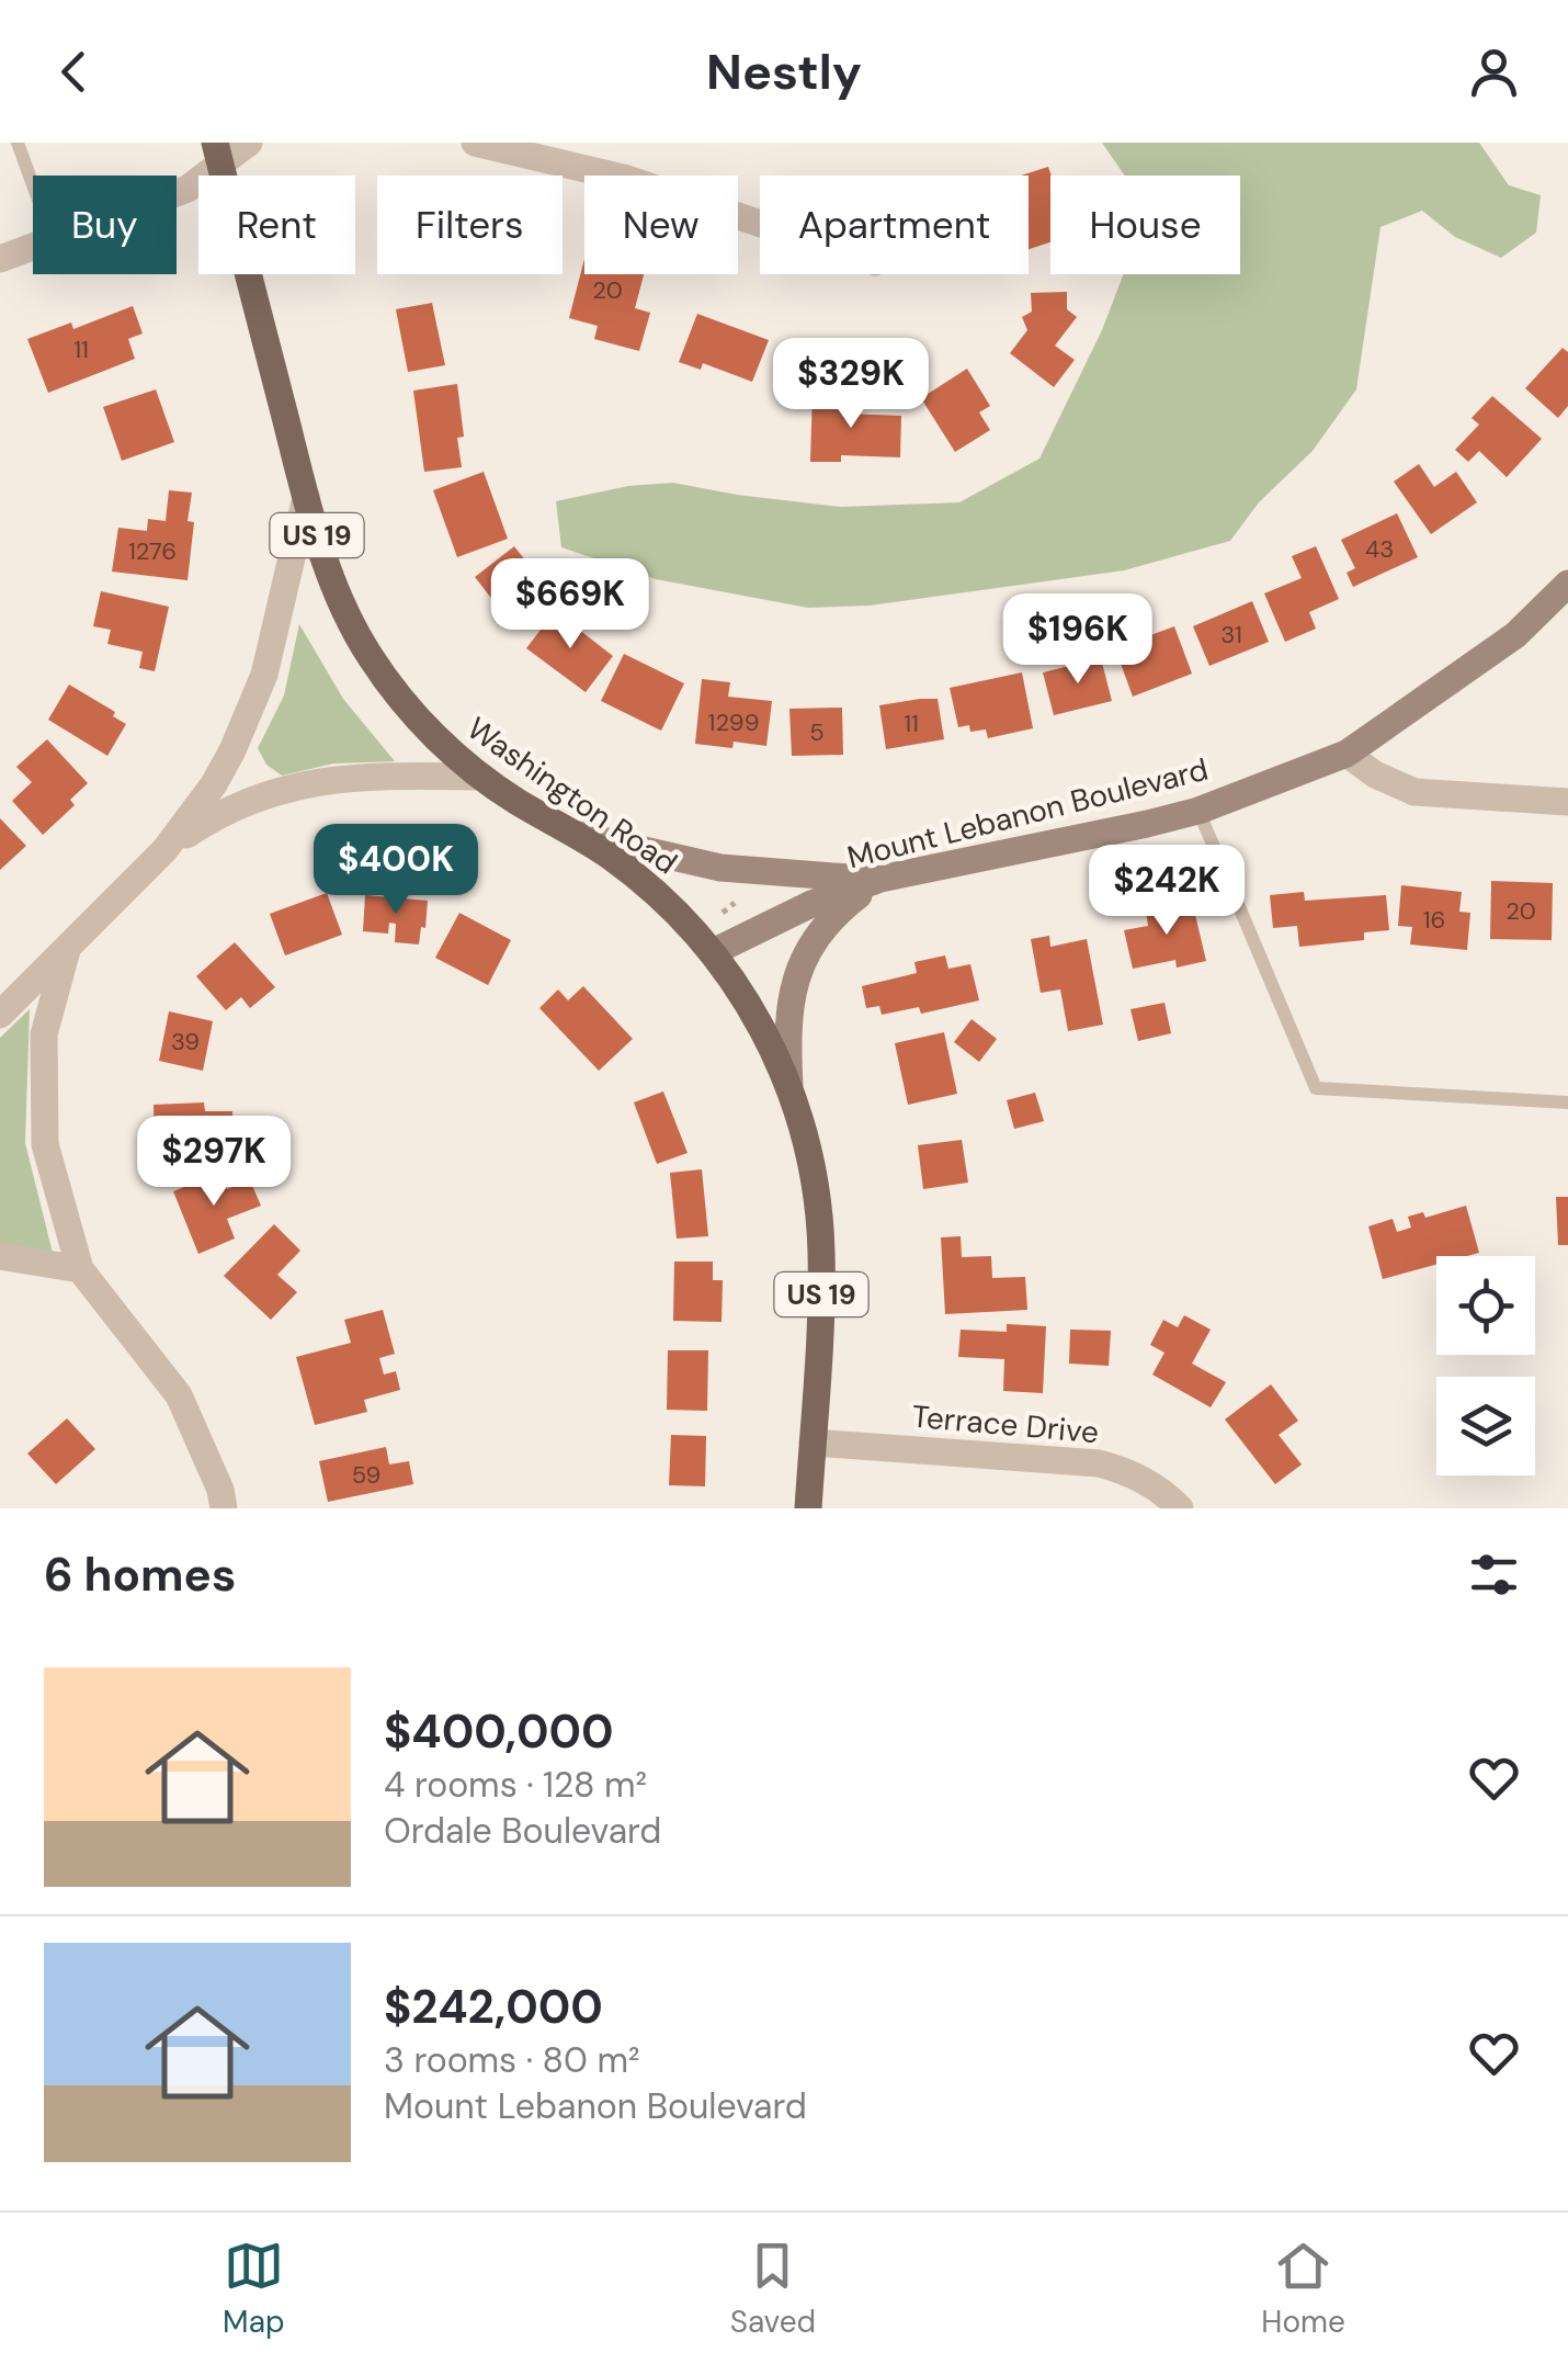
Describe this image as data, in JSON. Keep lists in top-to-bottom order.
{
  "streets": {
    "main road": ["US 19", "Washington Road"],
    "street": ["Mount Lebanon Boulevard", "Terrace Drive"]
  },
  "crossings": [
    ["Washington Road", "Mount Lebanon Boulevard"],
    ["Washington Road", "Terrace Drive"]
  ],
  "house_numbers": [
    "20",
    "11",
    "43",
    "1276",
    "31",
    "1299",
    "11",
    "5",
    "20",
    "16",
    "39",
    "59"
  ],
  "page": {
    "header": "Nestly",
    "chip": [
      "Buy",
      "Rent",
      "Filters",
      "New",
      "Apartment",
      "House"
    ],
    "price": [
      "$329K",
      "$669K",
      "$196K",
      "$400K",
      "$242K",
      "$297K"
    ],
    "heading": "6 homes",
    "list": [
      {
        "name": "$400,000",
        "note": "4 rooms · 128 m² · Ordale Boulevard"
      },
      {
        "name": "$242,000",
        "note": "3 rooms · 80 m² · Mount Lebanon Boulevard"
      }
    ],
    "tabs": ["Map", "Saved", "Home"]
  }
}
